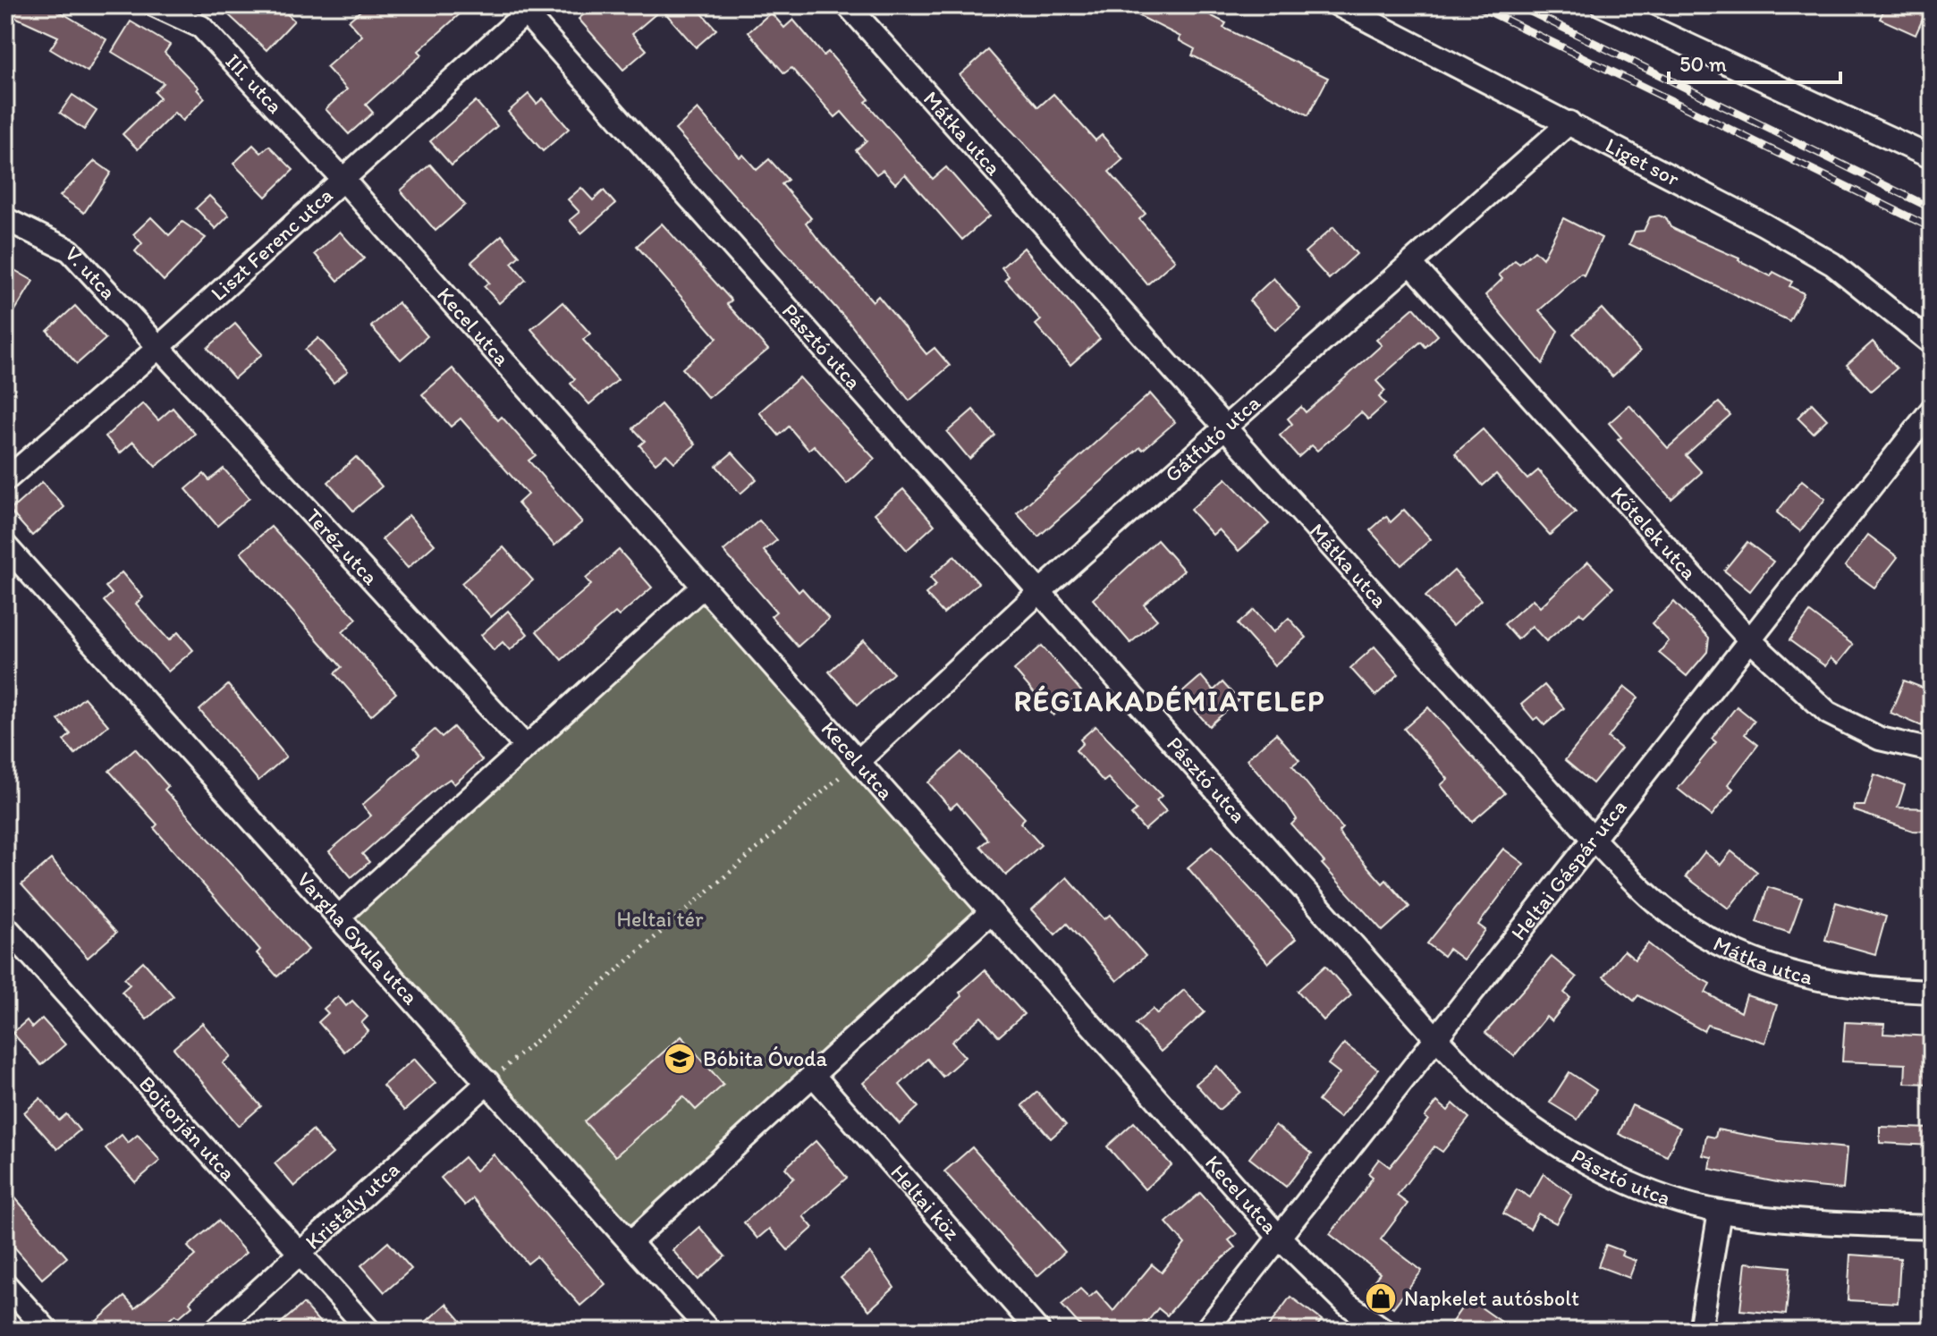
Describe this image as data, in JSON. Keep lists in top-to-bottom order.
{
  "streets": {
    "street": [
      "III. utca",
      "Mátka utca",
      "Liget sor",
      "Liszt Ferenc utca",
      "V. utca",
      "Kecel utca",
      "Pásztó utca",
      "Gátfutó utca",
      "Kőtelek utca",
      "Teréz utca",
      "Heltai Gáspár utca",
      "Vargha Gyula utca",
      "Bojtorján utca",
      "Heltai köz",
      "Kristály utca"
    ]
  },
  "crossings": [
    ["III. utca", "Liszt Ferenc utca"],
    ["III. utca", "Kecel utca"],
    ["Mátka utca", "Gátfutó utca"],
    ["Mátka utca", "Heltai Gáspár utca"],
    ["Liget sor", "Gátfutó utca"],
    ["Liszt Ferenc utca", "V. utca"],
    ["Liszt Ferenc utca", "Kecel utca"],
    ["Liszt Ferenc utca", "Pásztó utca"],
    ["Liszt Ferenc utca", "Teréz utca"],
    ["V. utca", "Teréz utca"],
    ["Kecel utca", "Gátfutó utca"],
    ["Kecel utca", "Heltai Gáspár utca"],
    ["Pásztó utca", "Gátfutó utca"],
    ["Pásztó utca", "Heltai Gáspár utca"],
    ["Gátfutó utca", "Kőtelek utca"],
    ["Kőtelek utca", "Heltai Gáspár utca"],
    ["Vargha Gyula utca", "Kristály utca"],
    ["Bojtorján utca", "Kristály utca"]
  ],
  "districts": ["RÉGIAKADÉMIATELEP"],
  "parks": ["Heltai tér"],
  "places": {
    "school or university": ["Bóbita Óvoda"],
    "shop": ["Napkelet autósbolt"]
  },
  "scale_bar": "50 m"
}
